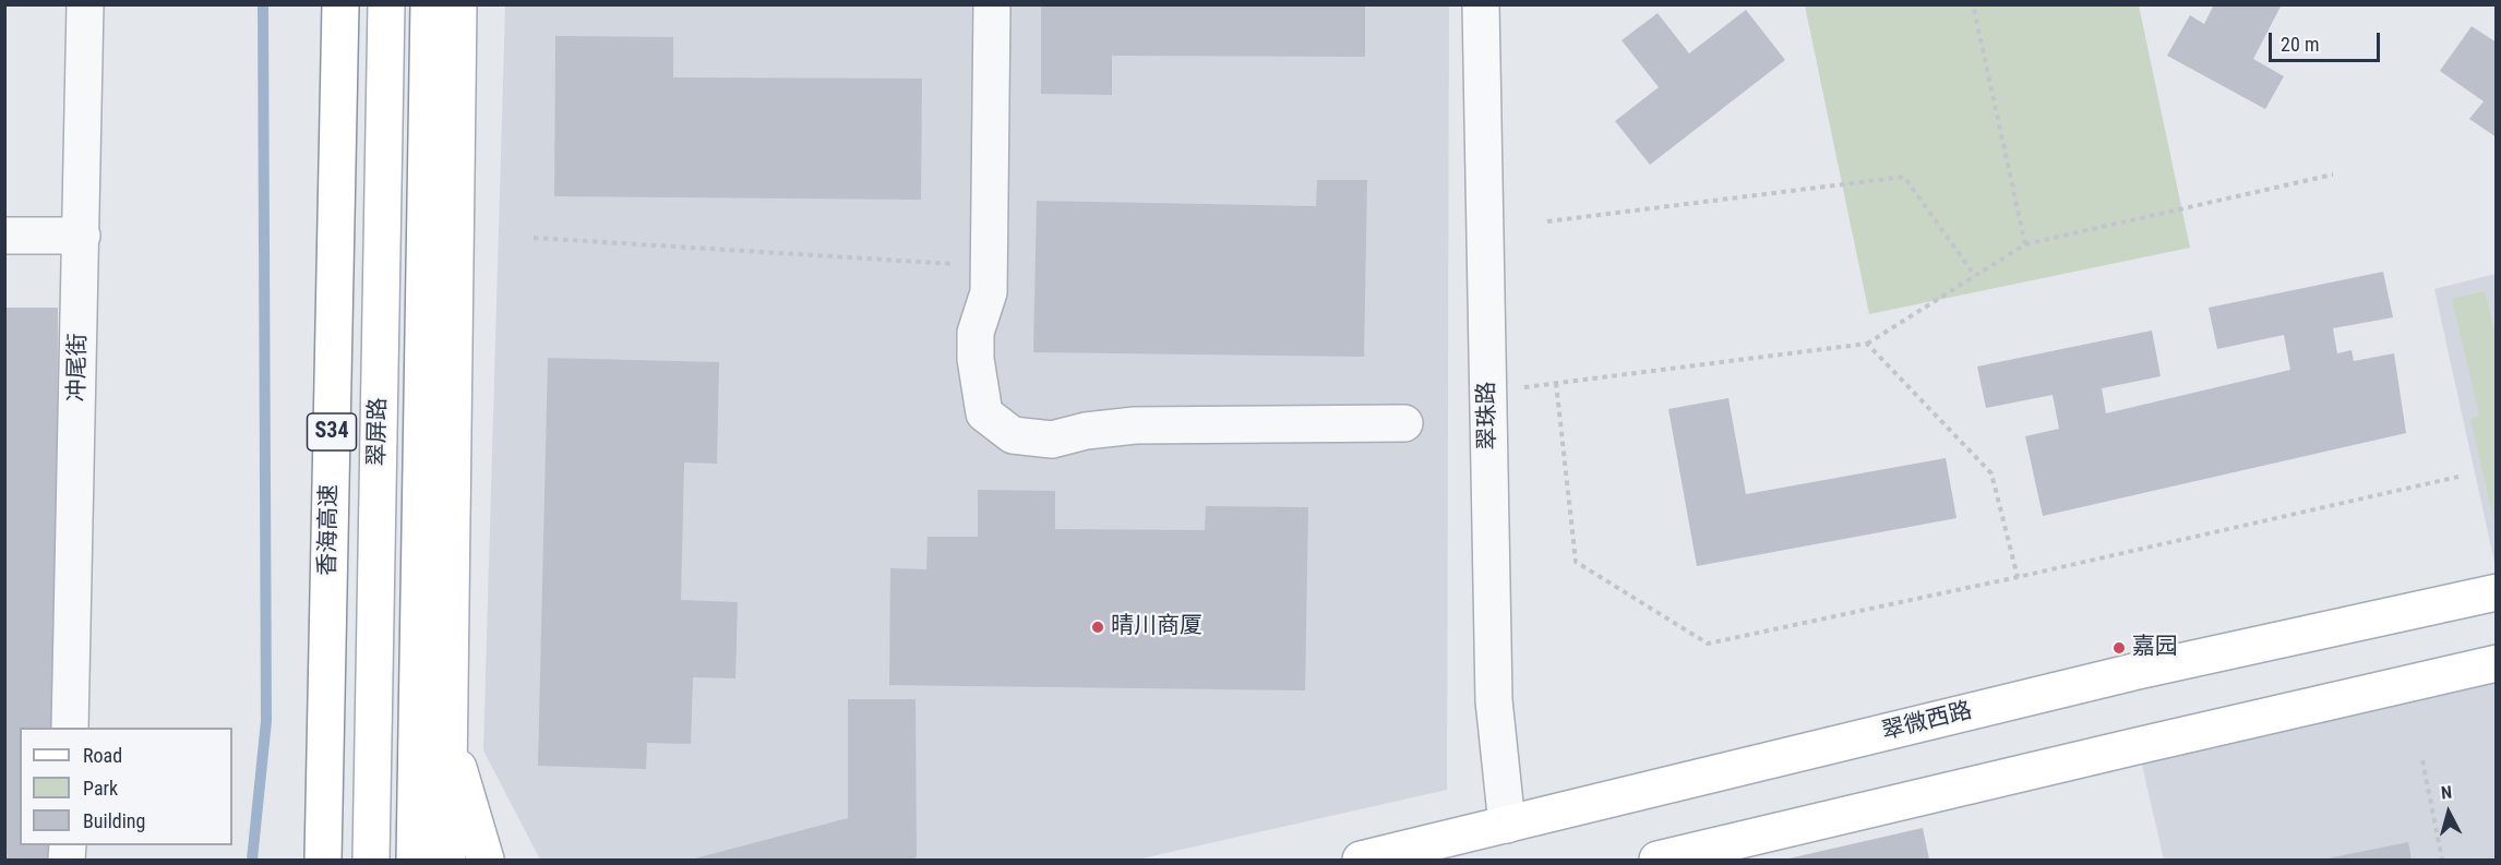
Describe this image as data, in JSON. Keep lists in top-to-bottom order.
{
  "streets": {
    "main road": [
      "S34",
      "翠屏路",
      "香海高速",
      "翠微西路"
    ],
    "street": ["冲尾街", "翠珠路"]
  },
  "crossings": [
    ["翠珠路", "翠微西路"]
  ],
  "places": ["晴川商厦", "嘉园"],
  "legend": ["Road", "Park", "Building"],
  "scale_bar": "20 m",
  "north": "top"
}
